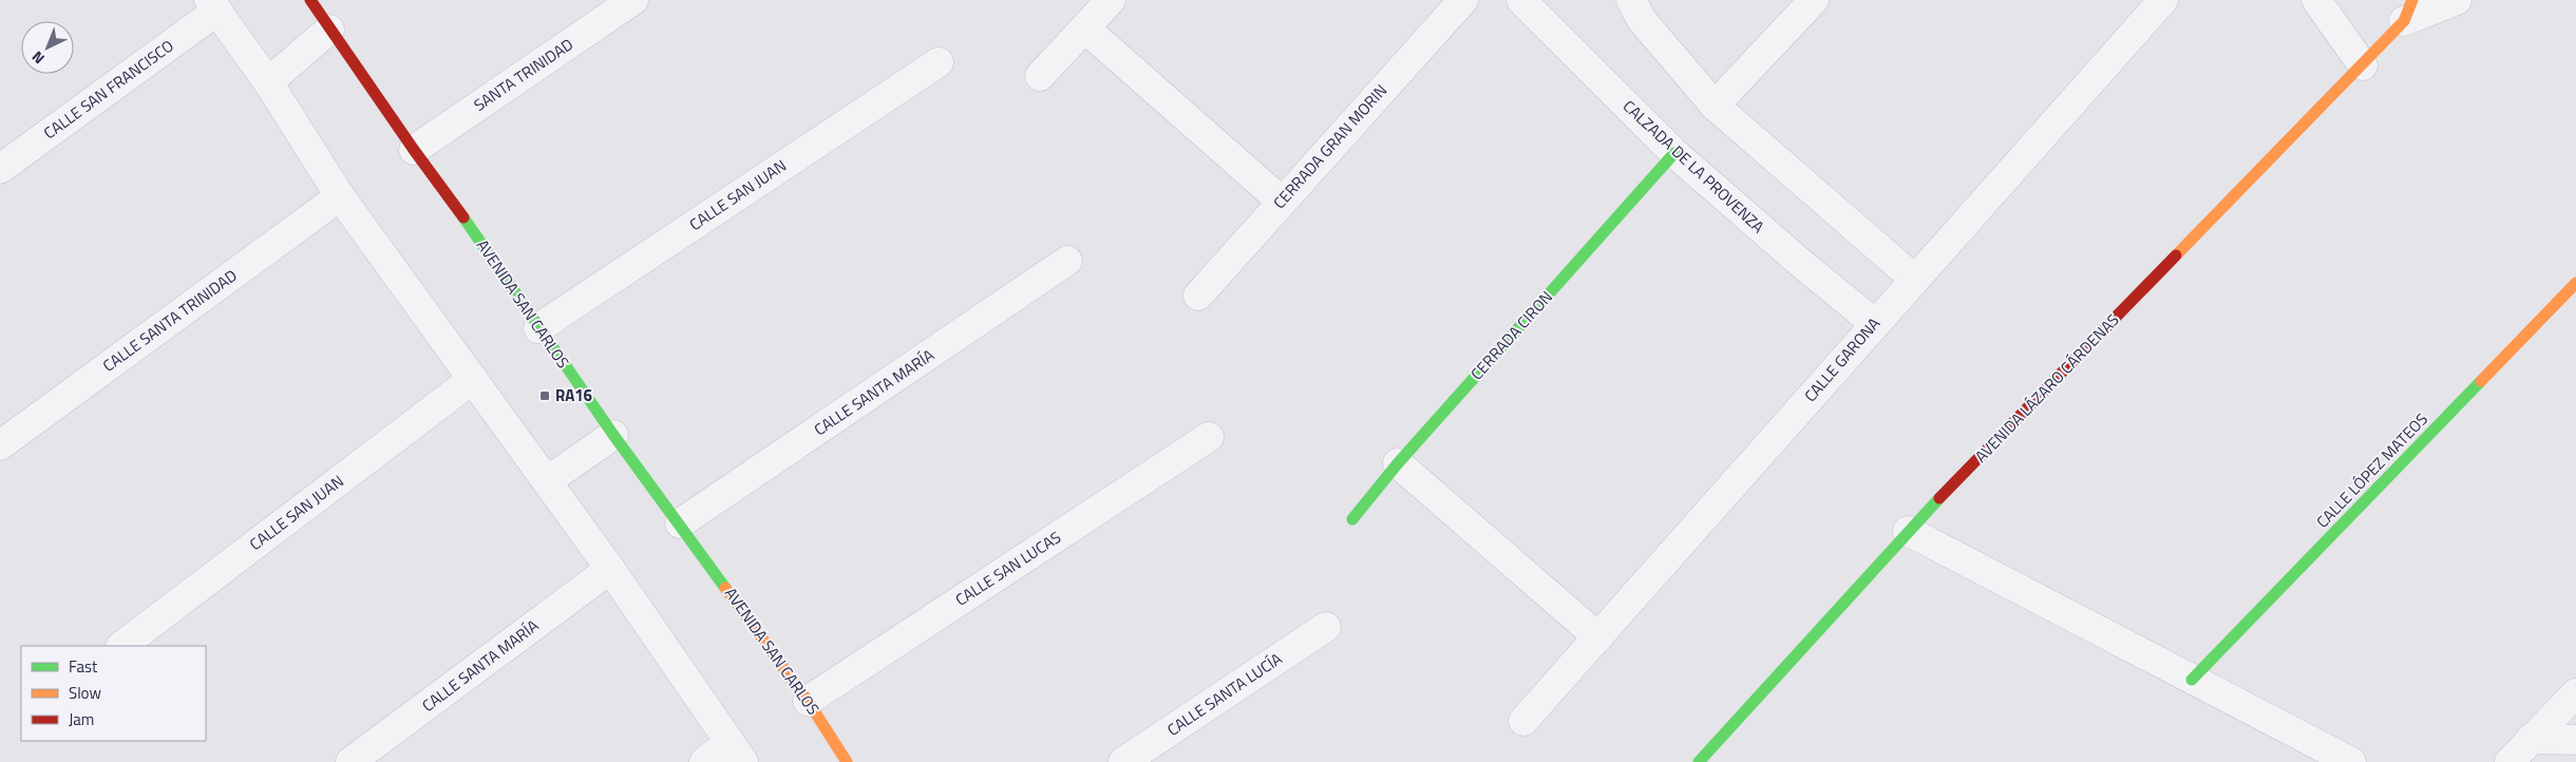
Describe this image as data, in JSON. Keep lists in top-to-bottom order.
{
  "streets": {
    "street": [
      "SANTA TRINIDAD",
      "CALLE SAN FRANCISCO",
      "CERRADA GRAN MORIN",
      "CALZADA DE LA PROVENZA",
      "CALLE SAN JUAN",
      "AVENIDA SAN CARLOS",
      "CALLE SANTA TRINIDAD",
      "CERRADA CIRON",
      "CALLE GARONA",
      "AVENIDA LÁZARO CÁRDENAS",
      "CALLE SANTA MARÍA",
      "CALLE LÓPEZ MATEOS",
      "CALLE SAN LUCAS",
      "CALLE SANTA LUCÍA"
    ]
  },
  "crossings": [
    ["SANTA TRINIDAD", "AVENIDA SAN CARLOS"],
    ["CALZADA DE LA PROVENZA", "CERRADA CIRON"],
    ["CALZADA DE LA PROVENZA", "CALLE GARONA"],
    ["CALLE SAN JUAN", "AVENIDA SAN CARLOS"],
    ["AVENIDA SAN CARLOS", "CALLE SANTA MARÍA"],
    ["AVENIDA SAN CARLOS", "CALLE SAN LUCAS"]
  ],
  "places": {
    "transit": ["RA16"]
  },
  "legend": ["Fast", "Slow", "Jam"],
  "north": "bottom left"
}
